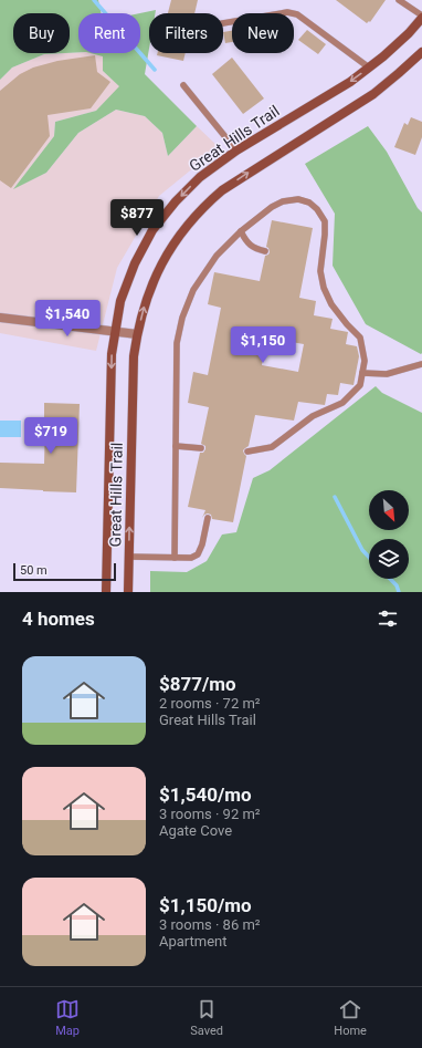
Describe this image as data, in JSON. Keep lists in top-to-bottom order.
{
  "streets": {
    "street": ["Great Hills Trail"]
  },
  "scale_bar": "50 m",
  "north": "bottom right",
  "page": {
    "chip": [
      "Buy",
      "Rent",
      "Filters",
      "New"
    ],
    "price": [
      "$877",
      "$1,540",
      "$1,150",
      "$719"
    ],
    "scale": "50 m",
    "heading": "4 homes",
    "list": [
      {
        "name": "$877/mo",
        "note": "2 rooms · 72 m² · Great Hills Trail"
      },
      {
        "name": "$1,540/mo",
        "note": "3 rooms · 92 m² · Agate Cove"
      },
      {
        "name": "$1,150/mo",
        "note": "3 rooms · 86 m² · Apartment"
      }
    ],
    "tabs": ["Map", "Saved", "Home"]
  }
}
